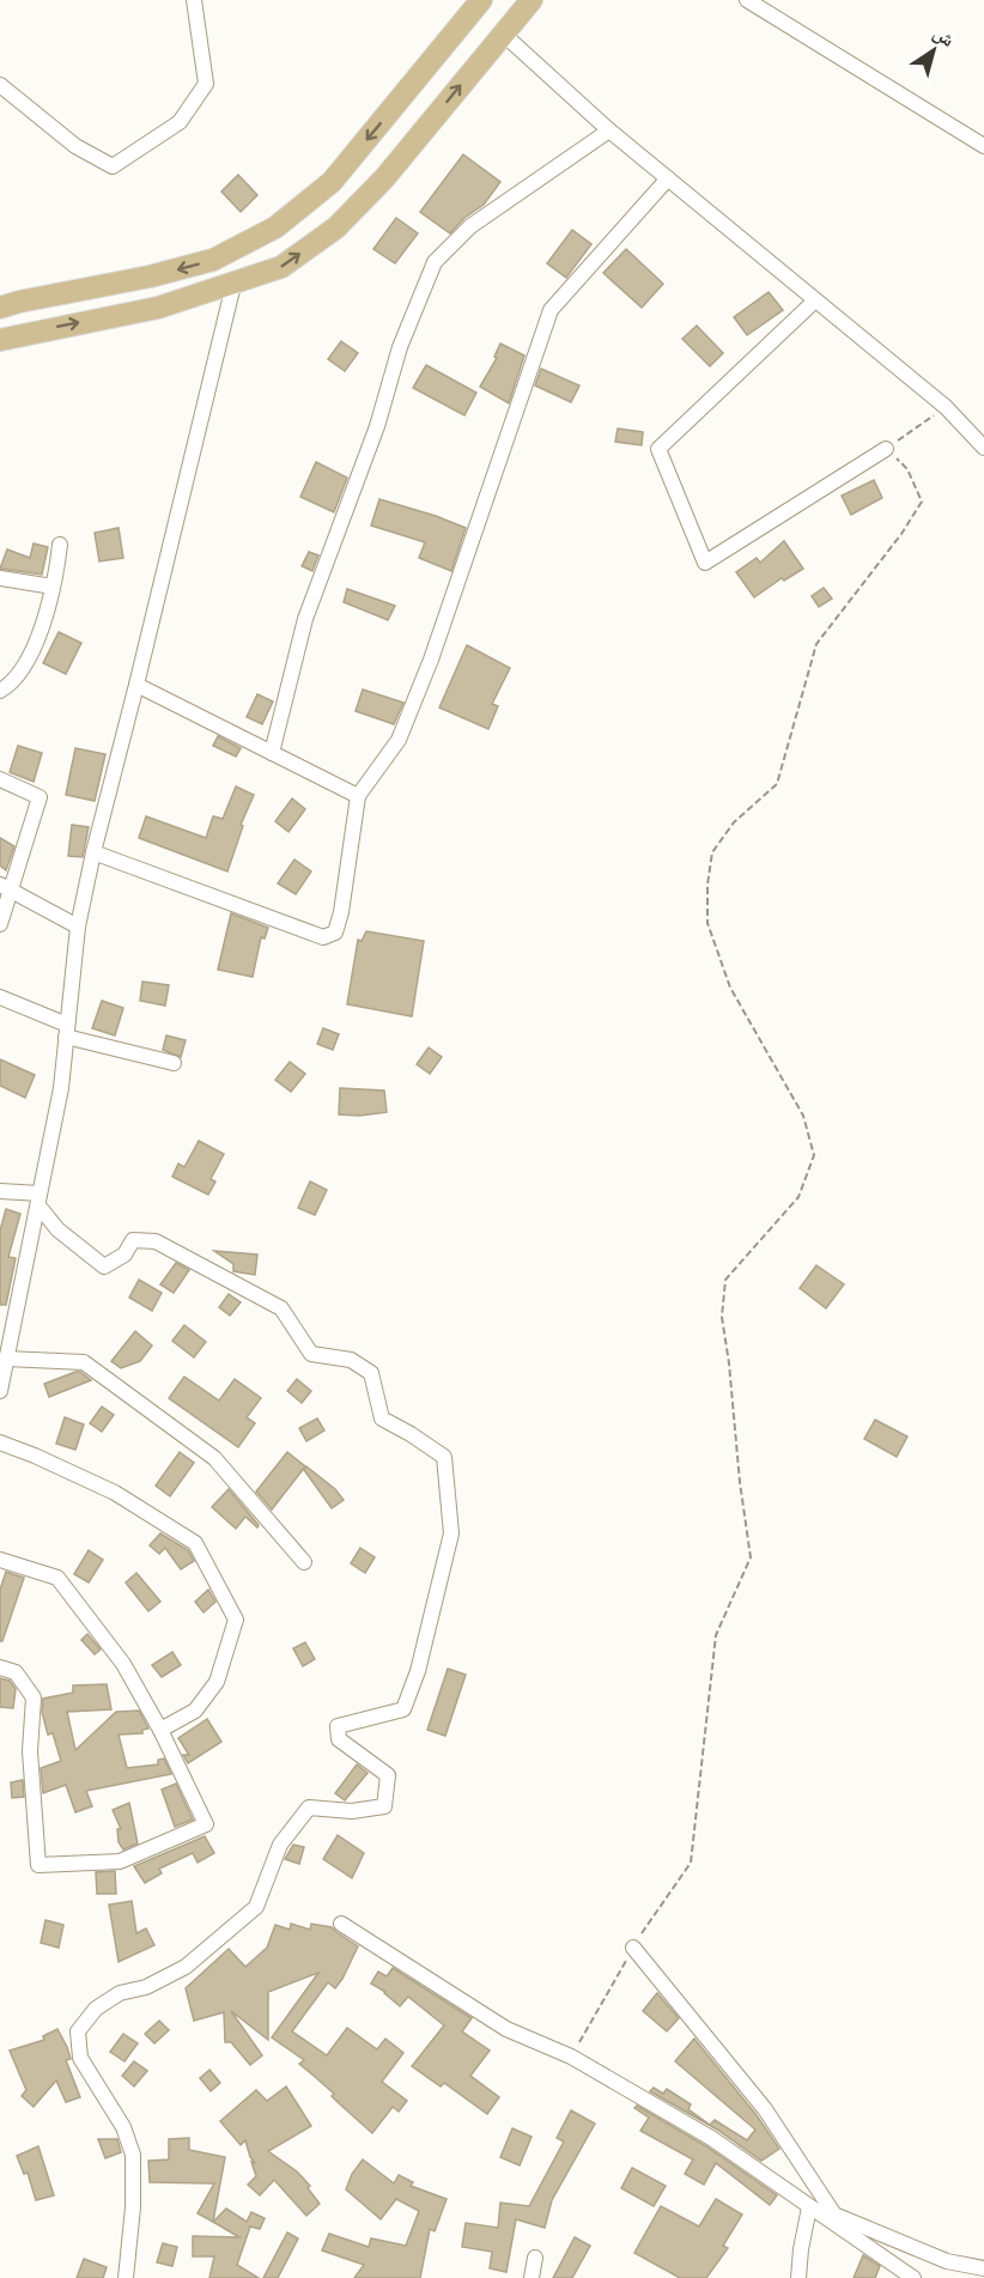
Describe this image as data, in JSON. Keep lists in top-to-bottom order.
{
  "north": "top right"
}
